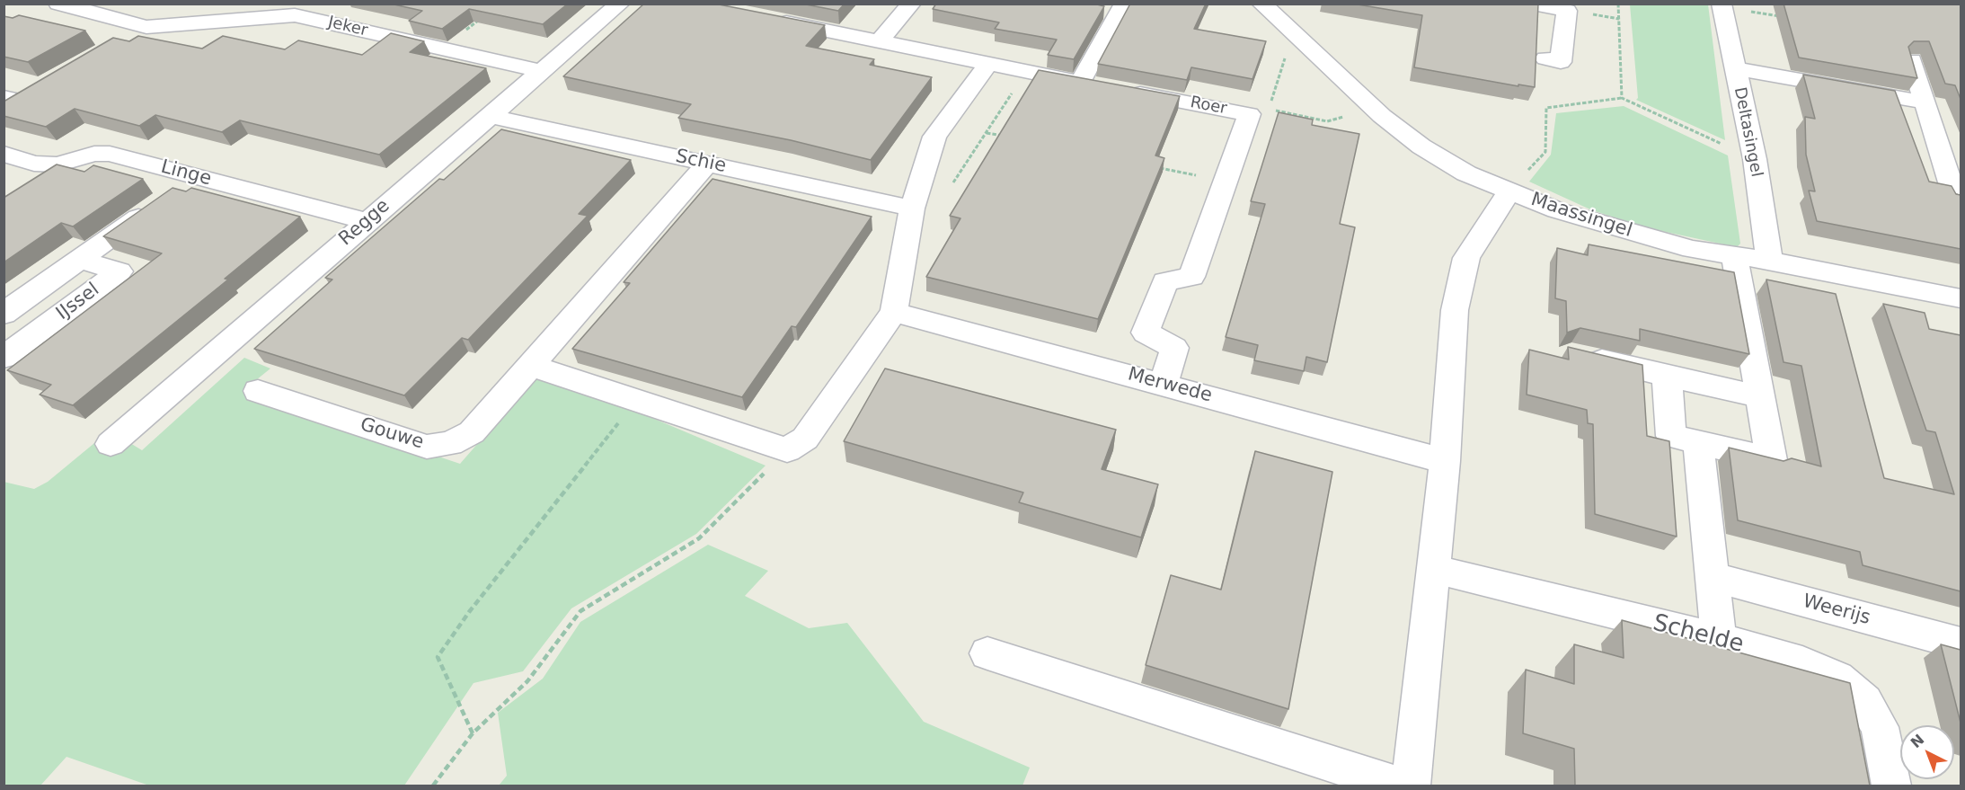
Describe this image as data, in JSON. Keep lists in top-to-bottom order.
{
  "streets": {
    "street": [
      "Jeker",
      "Roer",
      "Deltasingel",
      "Schie",
      "Linge",
      "Maassingel",
      "Regge",
      "IJssel",
      "Merwede",
      "Gouwe",
      "Weerijs",
      "Schelde"
    ]
  },
  "crossings": [
    ["Jeker", "Regge"],
    ["Roer", "Merwede"],
    ["Deltasingel", "Maassingel"],
    ["Schie", "Regge"],
    ["Schie", "Gouwe"],
    ["Linge", "Regge"],
    ["Linge", "IJssel"]
  ],
  "north": "top left"
}
